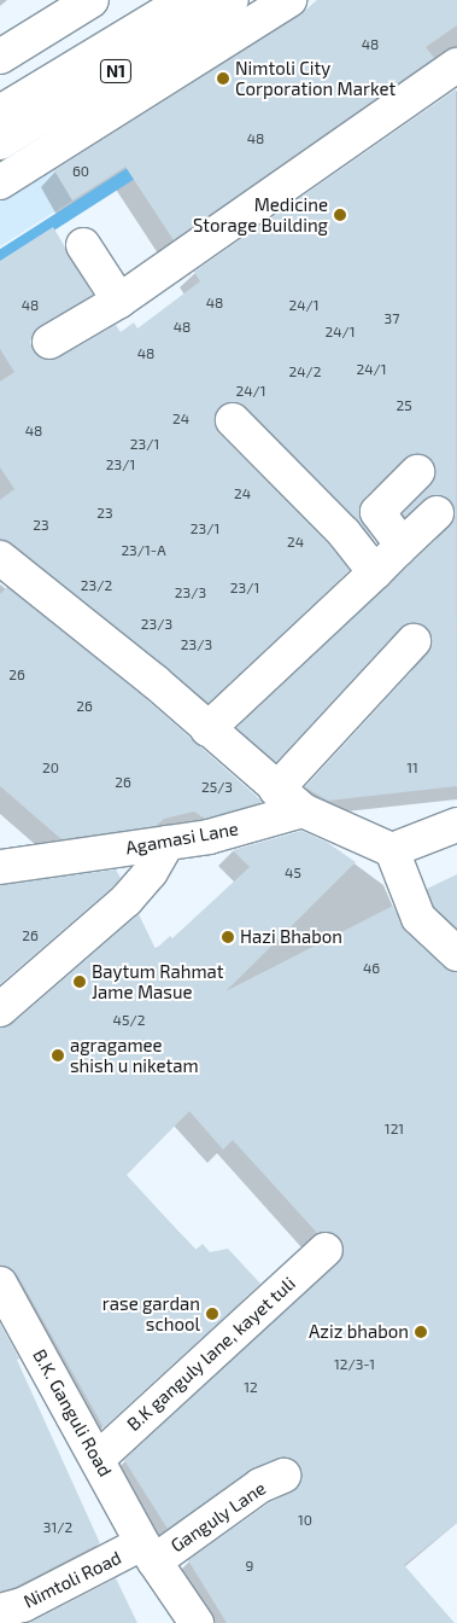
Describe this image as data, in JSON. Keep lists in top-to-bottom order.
{
  "streets": {
    "main road": [
      "N1",
      "Agamasi Lane",
      "B.K ganguly lane, kayet tuli",
      "B.K. Ganguli Road",
      "Ganguly Lane",
      "Nimtoli Road"
    ]
  },
  "crossings": [
    ["B.K ganguly lane, kayet tuli", "B.K. Ganguli Road"],
    ["B.K. Ganguli Road", "Ganguly Lane"],
    ["B.K. Ganguli Road", "Nimtoli Road"],
    ["Ganguly Lane", "Nimtoli Road"]
  ],
  "places": [
    "Nimtoli City Corporation Market",
    "Medicine Storage Building",
    "Hazi Bhabon",
    "Baytum Rahmat Jame Masue",
    "agragamee shish u niketam",
    "rase gardan school",
    "Aziz bhabon"
  ],
  "house_numbers": [
    "48",
    "48",
    "60",
    "48",
    "48",
    "24/1",
    "37",
    "48",
    "24/1",
    "48",
    "24/1",
    "24/2",
    "24/1",
    "25",
    "24",
    "48",
    "23/1",
    "23/1",
    "24",
    "23",
    "23",
    "23/1",
    "24",
    "23/1-A",
    "23/2",
    "23/1",
    "23/3",
    "23/3",
    "23/3",
    "26",
    "26",
    "20",
    "11",
    "26",
    "25/3",
    "45",
    "26",
    "46",
    "45/2",
    "121",
    "12/3-1",
    "12",
    "10",
    "31/2",
    "9"
  ]
}
